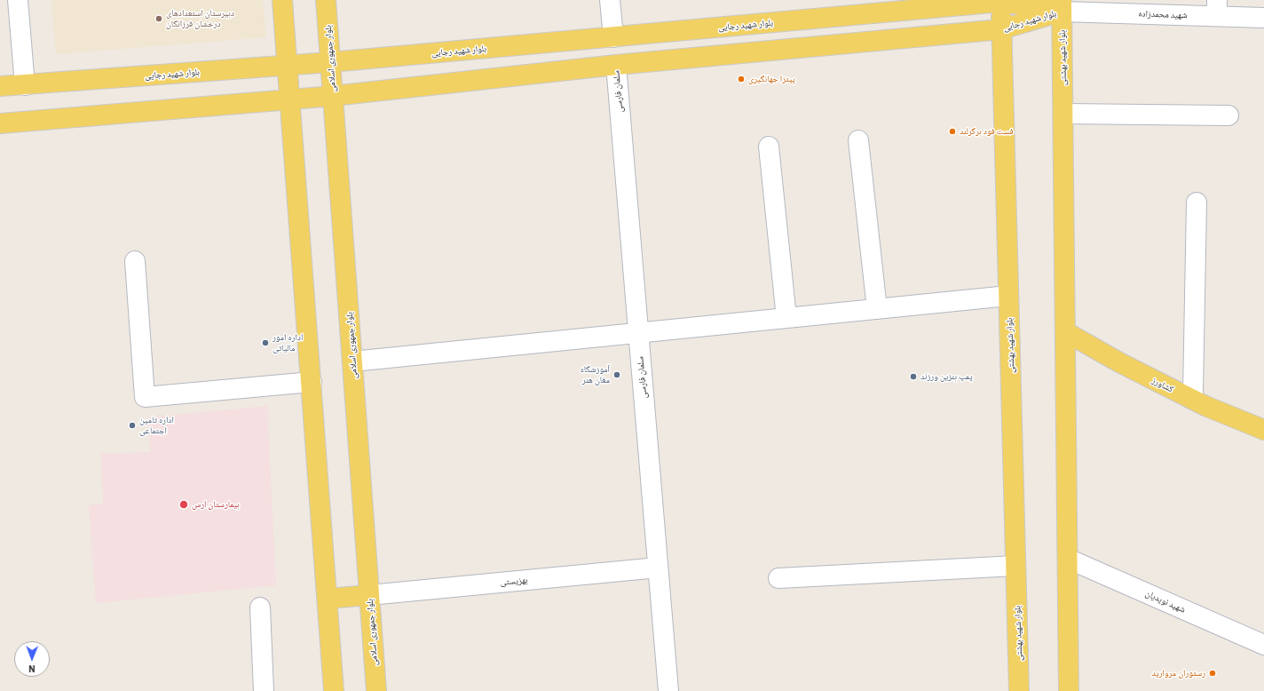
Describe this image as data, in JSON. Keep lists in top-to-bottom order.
{
  "streets": {
    "main road": [
      "بلوار شهید رجایی",
      "بلوار شهید بهشتی",
      "بلوار جمهوری اسلامی",
      "کشاورز"
    ],
    "street": [
      "شهید محمدزاده",
      "سلمان فارسی",
      "بهزیستی",
      "شهید نویدیان"
    ]
  },
  "crossings": [
    ["شهید محمدزاده", "بلوار شهید رجایی"],
    ["شهید محمدزاده", "بلوار شهید بهشتی"],
    ["بلوار شهید رجایی", "بلوار شهید بهشتی"],
    ["بلوار شهید رجایی", "بلوار جمهوری اسلامی"],
    ["بلوار شهید رجایی", "سلمان فارسی"],
    ["بلوار شهید بهشتی", "کشاورز"],
    ["بلوار شهید بهشتی", "شهید نویدیان"],
    ["بلوار جمهوری اسلامی", "بهزیستی"],
    ["سلمان فارسی", "بهزیستی"]
  ],
  "places": [
    "دبیرستان استعدادهای درخشان فرزانگان",
    "پیتزا جهانگیری",
    "فست فود برگرلند",
    "اداره امور مالیاتی",
    "آموزشگاه مغان هنر",
    "پمپ بنزین ورزند",
    "اداره تامین اجتماعی",
    "بیمارستان ارس",
    "رستوران مروارید"
  ],
  "north": "bottom"
}
